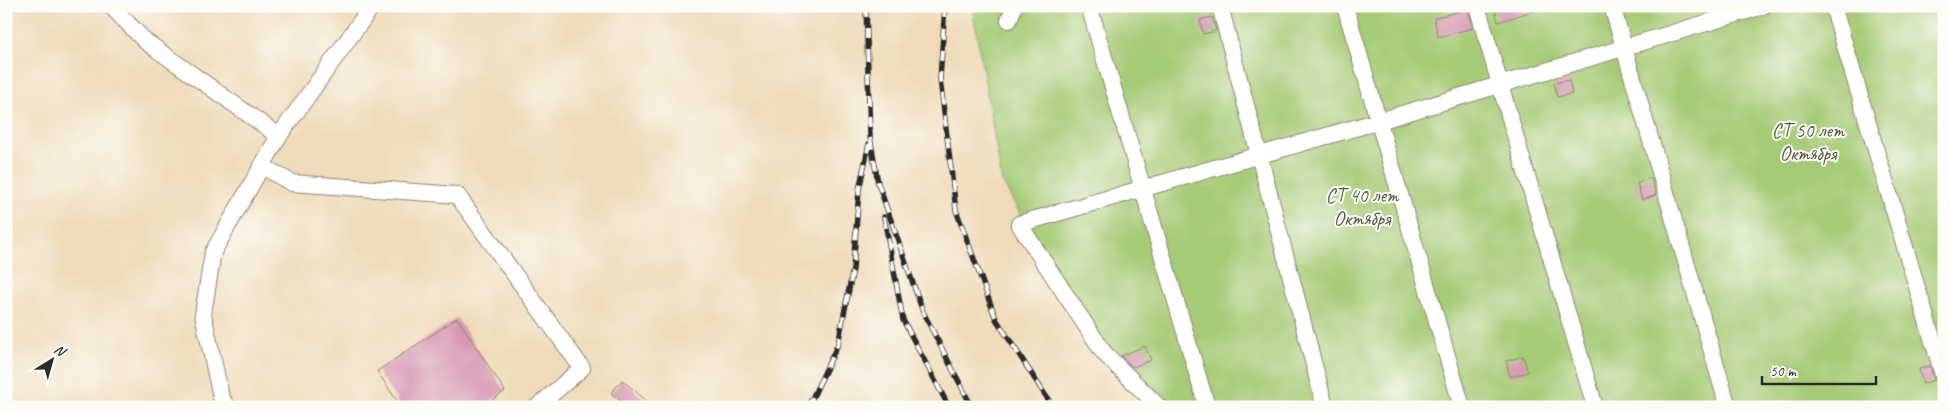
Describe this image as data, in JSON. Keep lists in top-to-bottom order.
{
  "parks": ["СТ 50 лет Октября", "СТ 40 лет Октября"],
  "scale_bar": "50 m",
  "north": "top right"
}
